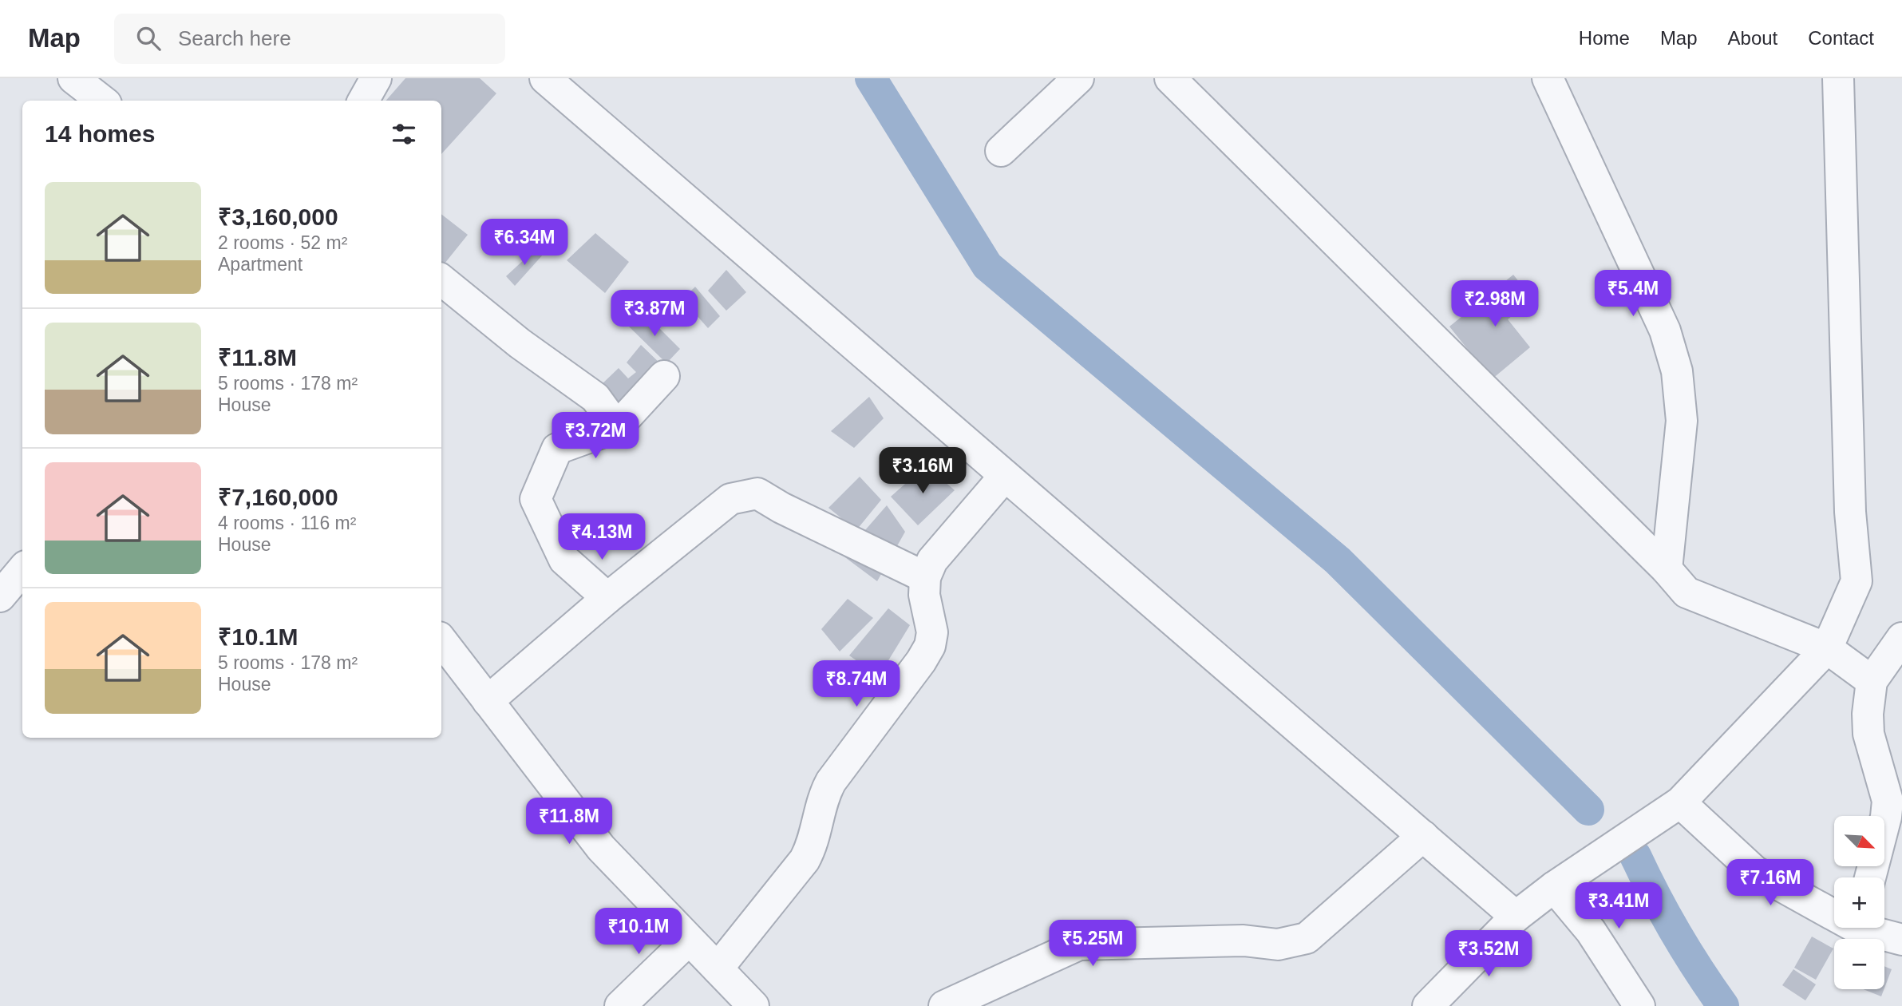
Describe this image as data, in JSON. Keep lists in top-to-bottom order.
{
  "north": "bottom right",
  "page": {
    "header": "Map",
    "search": "Search here",
    "nav": [
      "Home",
      "Map",
      "About",
      "Contact"
    ],
    "heading": "14 homes",
    "list": [
      {
        "name": "₹3,160,000",
        "note": "2 rooms · 52 m² · Apartment"
      },
      {
        "name": "₹11.8M",
        "note": "5 rooms · 178 m² · House"
      },
      {
        "name": "₹7,160,000",
        "note": "4 rooms · 116 m² · House"
      },
      {
        "name": "₹10.1M",
        "note": "5 rooms · 178 m² · House"
      }
    ],
    "price": [
      "₹6.34M",
      "₹5.4M",
      "₹2.98M",
      "₹3.87M",
      "₹3.72M",
      "₹3.16M",
      "₹4.13M",
      "₹8.74M",
      "₹11.8M",
      "₹7.16M",
      "₹3.41M",
      "₹10.1M",
      "₹5.25M",
      "₹3.52M"
    ],
    "map_buttons": ["+", "−"]
  }
}
